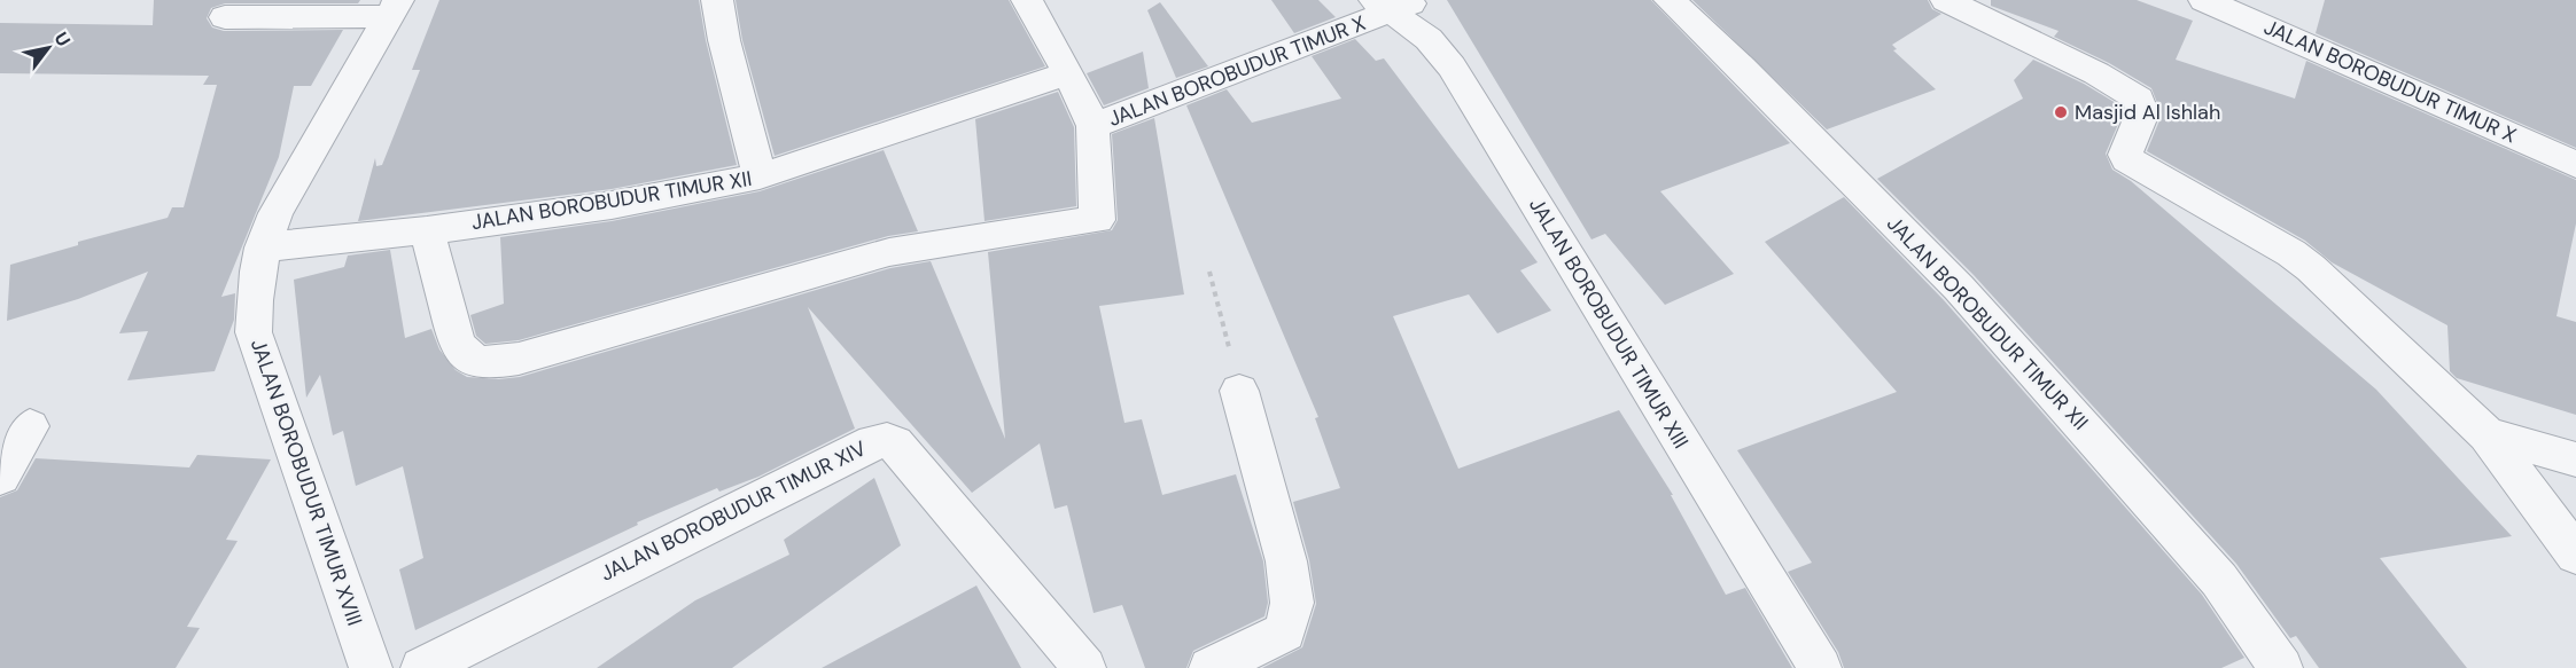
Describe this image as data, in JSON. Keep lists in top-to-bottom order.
{
  "streets": {
    "street": [
      "JALAN BOROBUDUR TIMUR X",
      "JALAN BOROBUDUR TIMUR XII",
      "JALAN BOROBUDUR TIMUR XIII",
      "JALAN BOROBUDUR TIMUR XVIII",
      "JALAN BOROBUDUR TIMUR XIV"
    ]
  },
  "crossings": [
    ["JALAN BOROBUDUR TIMUR X", "JALAN BOROBUDUR TIMUR XIII"],
    ["JALAN BOROBUDUR TIMUR XII", "JALAN BOROBUDUR TIMUR XVIII"]
  ],
  "places": ["Masjid Al Ishlah"],
  "north": "top right"
}
